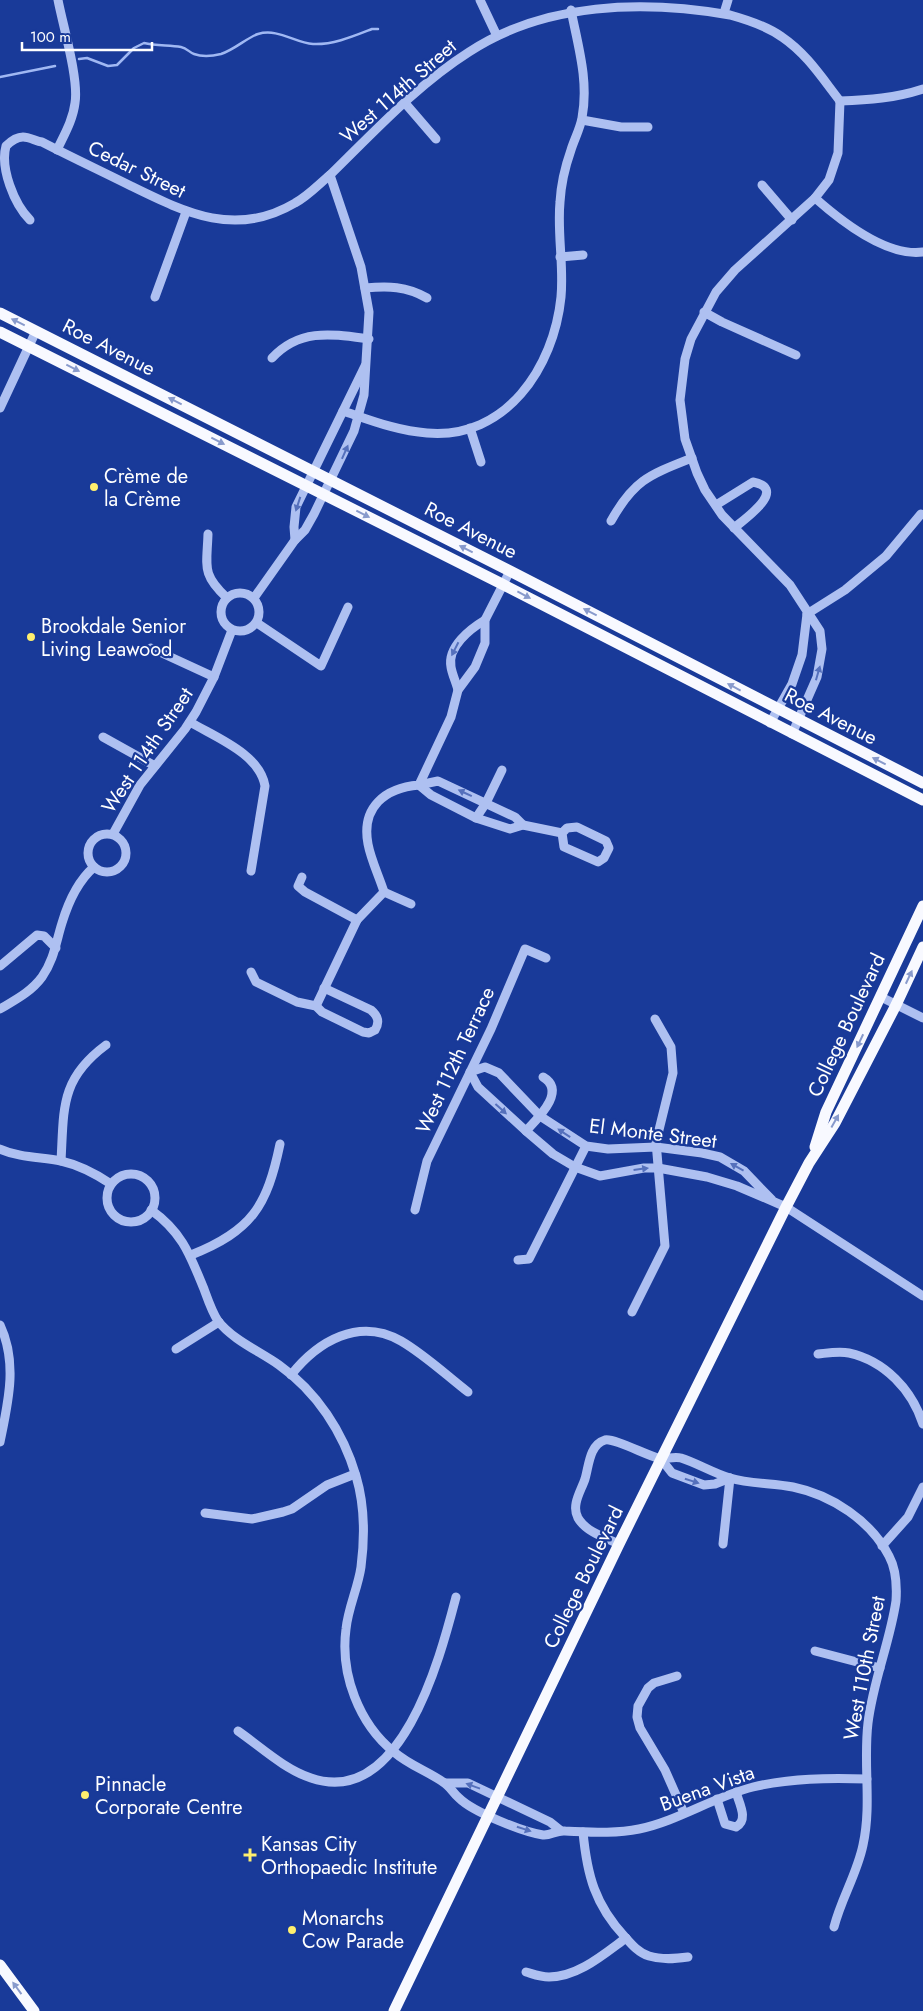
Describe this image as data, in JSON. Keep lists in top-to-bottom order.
{
  "streets": {
    "main road": ["Roe Avenue", "College Boulevard"],
    "street": [
      "West 114th Street",
      "Cedar Street",
      "West 112th Terrace",
      "El Monte Street",
      "West 110th Street",
      "Buena Vista"
    ]
  },
  "crossings": [
    ["West 114th Street", "Cedar Street"],
    ["College Boulevard", "El Monte Street"],
    ["College Boulevard", "Buena Vista"],
    ["West 112th Terrace", "El Monte Street"],
    ["West 110th Street", "Buena Vista"]
  ],
  "places": {
    "other": [
      "Crème de la Crème",
      "Brookdale Senior Living Leawood",
      "Pinnacle Corporate Centre",
      "Monarchs Cow Parade"
    ],
    "health": ["Kansas City Orthopaedic Institute"]
  },
  "scale_bar": "100 m"
}
